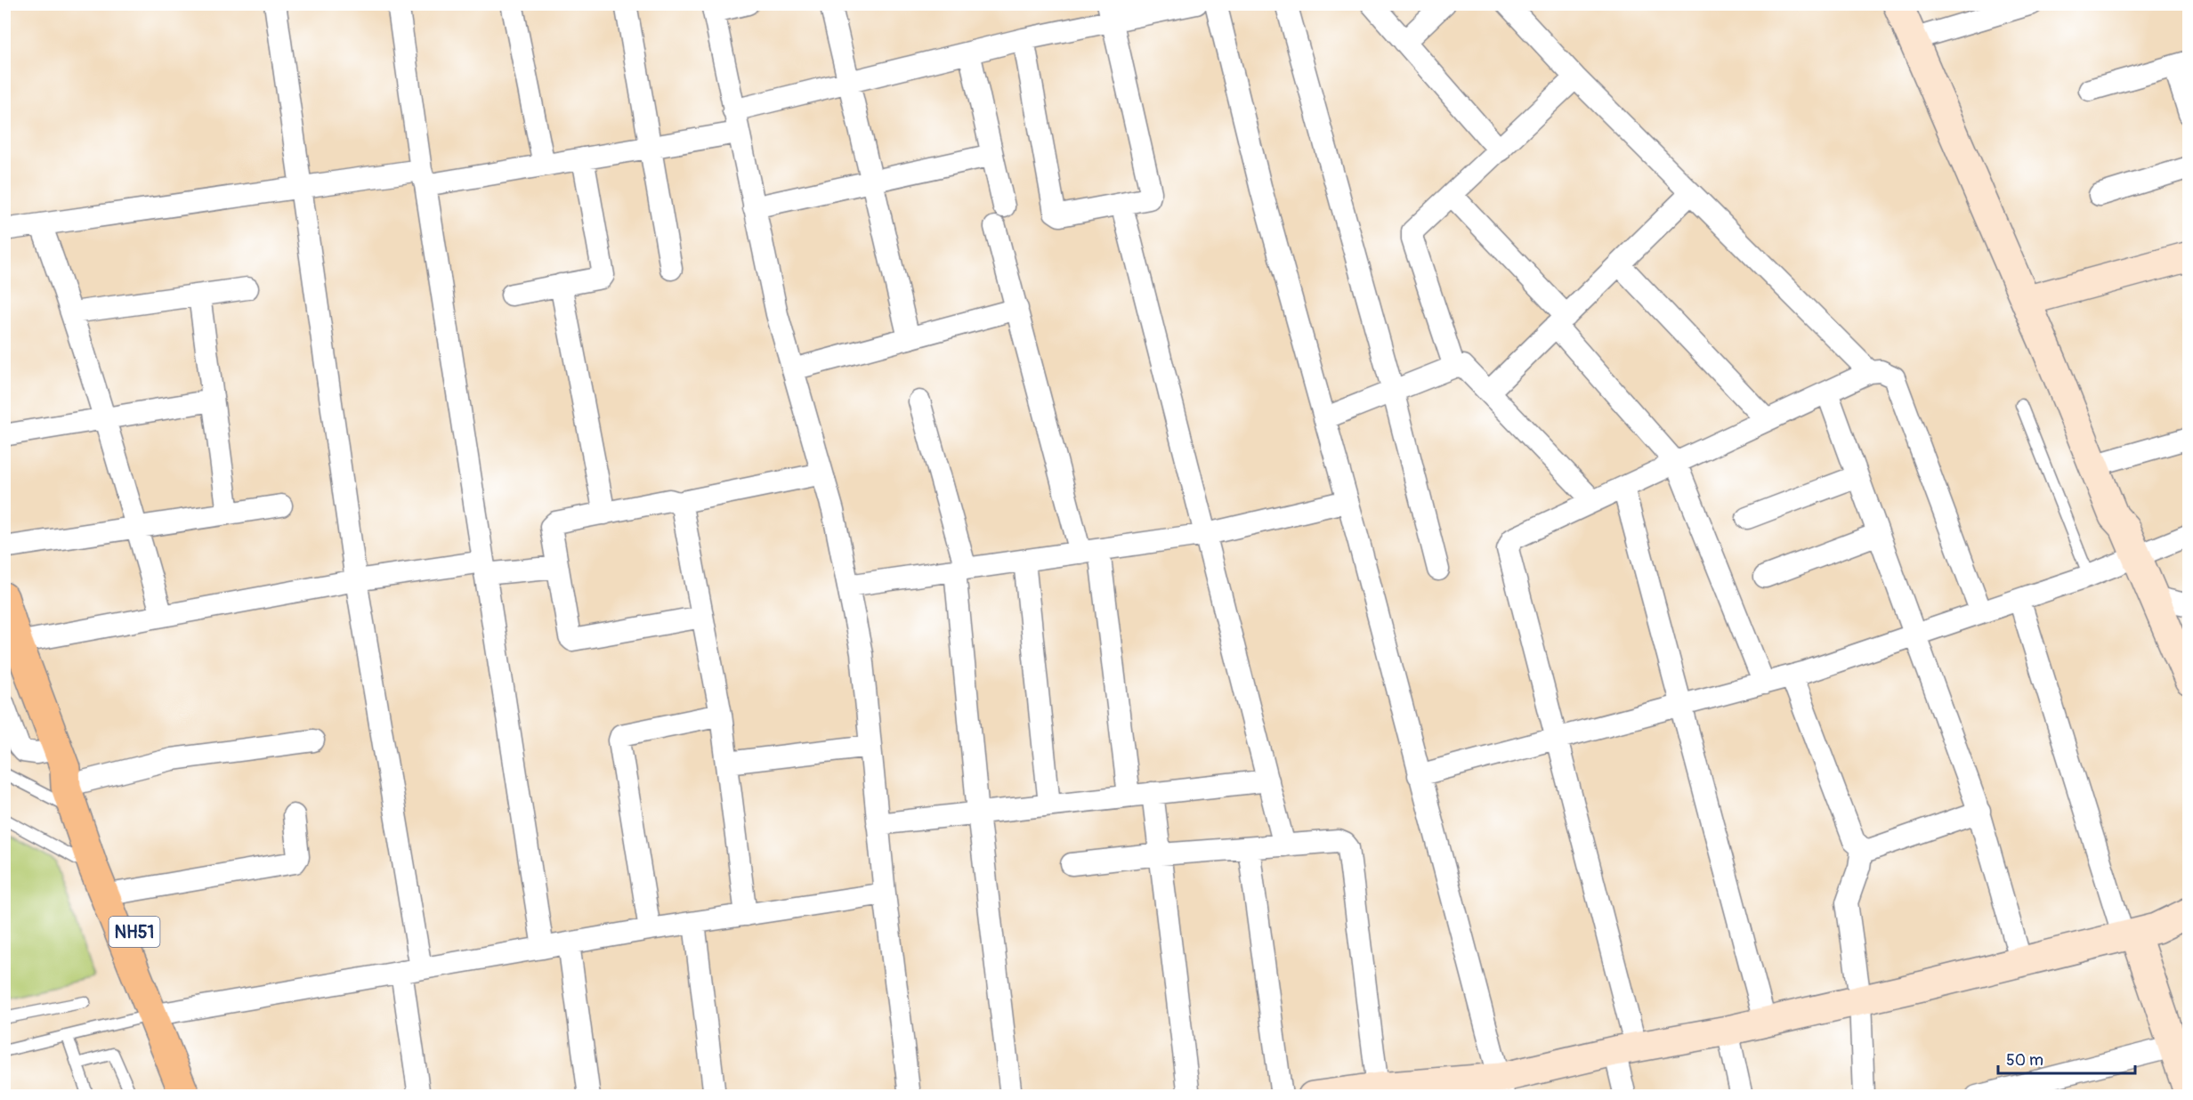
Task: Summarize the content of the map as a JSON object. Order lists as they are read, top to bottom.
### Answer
{
  "streets": {
    "highway": ["NH51"]
  },
  "scale_bar": "50 m"
}
